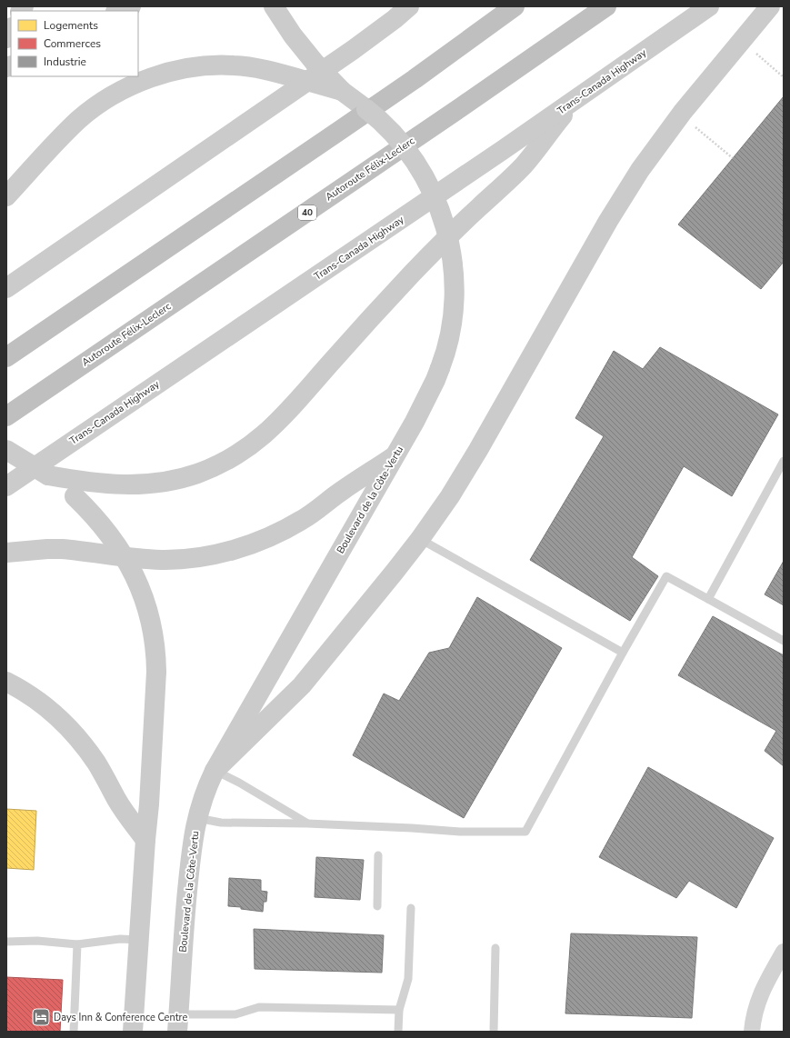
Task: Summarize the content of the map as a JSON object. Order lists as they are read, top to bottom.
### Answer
{
  "streets": {
    "highway": ["Autoroute Félix-Leclerc", "40"],
    "main road": ["Trans-Canada Highway", "Boulevard de la Côte-Vertu"]
  },
  "places": {
    "hotel": ["Days Inn & Conference Centre"]
  },
  "legend": ["Logements", "Commerces", "Industrie"]
}
